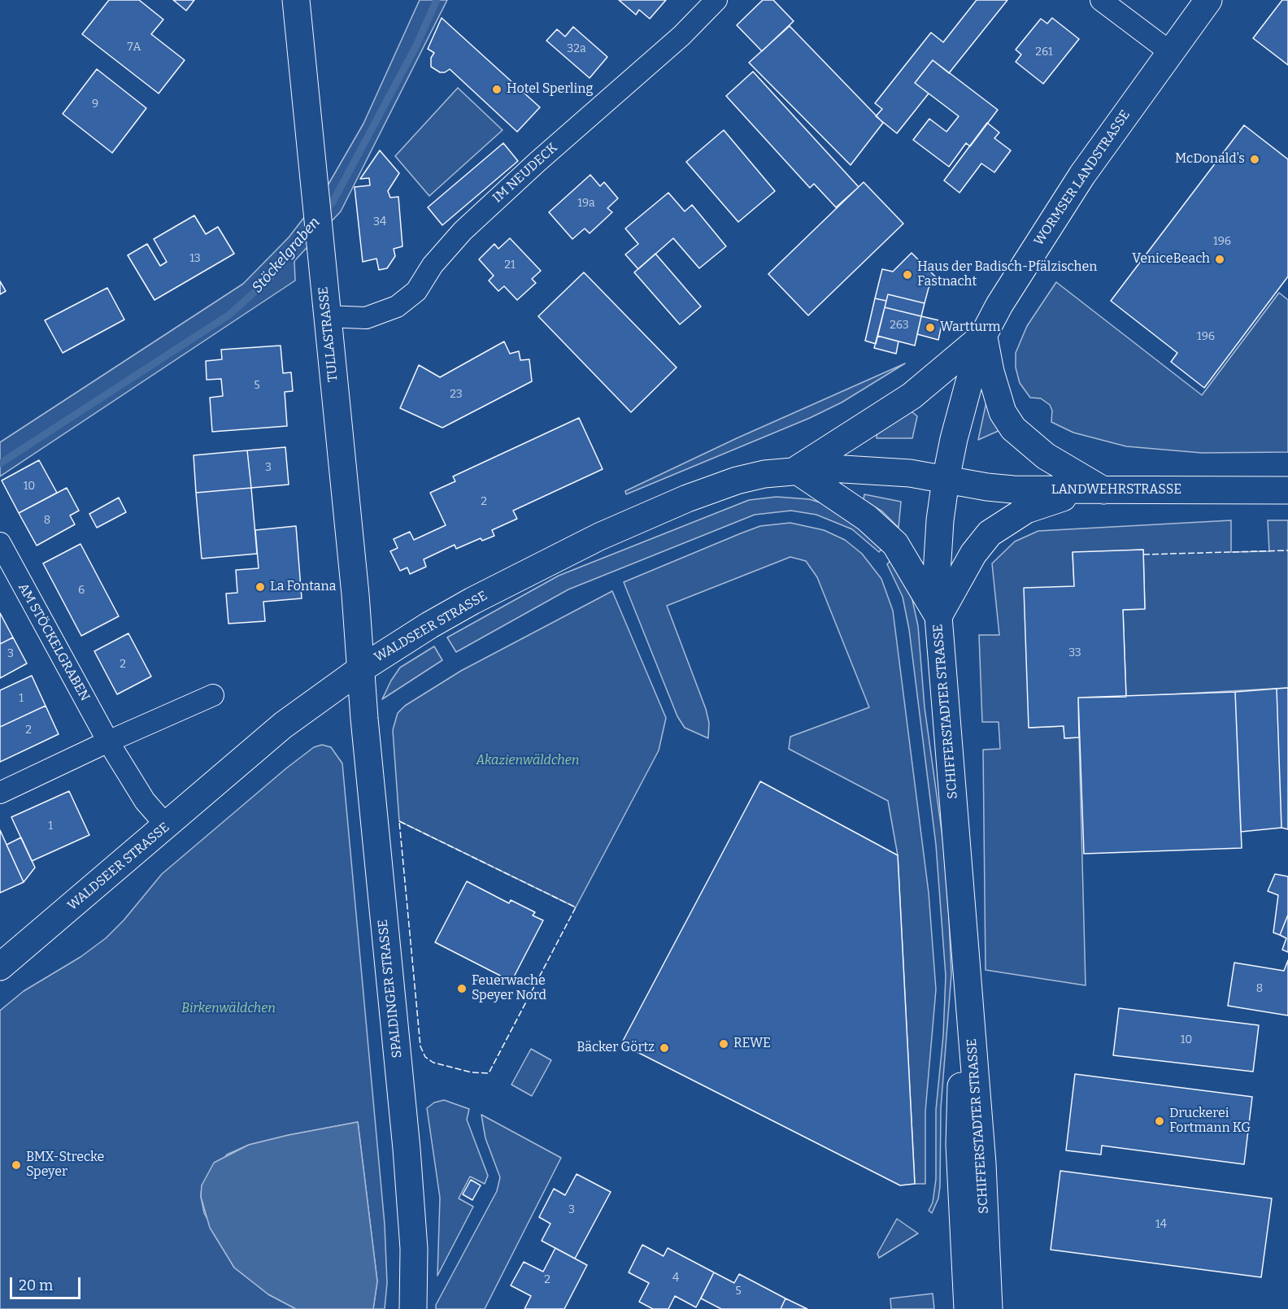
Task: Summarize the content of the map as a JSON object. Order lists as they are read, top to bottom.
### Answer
{
  "streets": {
    "main road": [
      "WORMSER LANDSTRASSE",
      "TULLASTRASSE",
      "LANDWEHRSTRASSE",
      "WALDSEER STRASSE",
      "SCHIFFERSTADTER STRASSE",
      "SPALDINGER STRASSE"
    ],
    "street": ["IM NEUDECK", "AM STÖCKELGRABEN"]
  },
  "crossings": [
    ["IM NEUDECK", "TULLASTRASSE"],
    ["WORMSER LANDSTRASSE", "LANDWEHRSTRASSE"],
    ["WORMSER LANDSTRASSE", "WALDSEER STRASSE"],
    ["WORMSER LANDSTRASSE", "SCHIFFERSTADTER STRASSE"],
    ["TULLASTRASSE", "WALDSEER STRASSE"],
    ["TULLASTRASSE", "SPALDINGER STRASSE"],
    ["LANDWEHRSTRASSE", "WALDSEER STRASSE"],
    ["LANDWEHRSTRASSE", "SCHIFFERSTADTER STRASSE"],
    ["WALDSEER STRASSE", "AM STÖCKELGRABEN"],
    ["WALDSEER STRASSE", "SCHIFFERSTADTER STRASSE"],
    ["WALDSEER STRASSE", "SPALDINGER STRASSE"]
  ],
  "water": ["Stöckelgraben"],
  "parks": ["Akazienwäldchen", "Birkenwäldchen"],
  "places": [
    "Hotel Sperling",
    "McDonald's",
    "VeniceBeach",
    "Haus der Badisch-Pfälzischen Fastnacht",
    "Wartturm",
    "La Fontana",
    "Feuerwache Speyer Nord",
    "REWE",
    "Bäcker Görtz",
    "Druckerei Fortmann KG",
    "BMX-Strecke Speyer"
  ],
  "house_numbers": [
    "7A",
    "32a",
    "261",
    "9",
    "19a",
    "34",
    "196",
    "13",
    "21",
    "263",
    "196",
    "5",
    "23",
    "3",
    "10",
    "2",
    "8",
    "6",
    "33",
    "3",
    "2",
    "1",
    "2",
    "1",
    "8",
    "10",
    "3",
    "14",
    "4",
    "2",
    "5"
  ],
  "scale_bar": "20 m"
}
